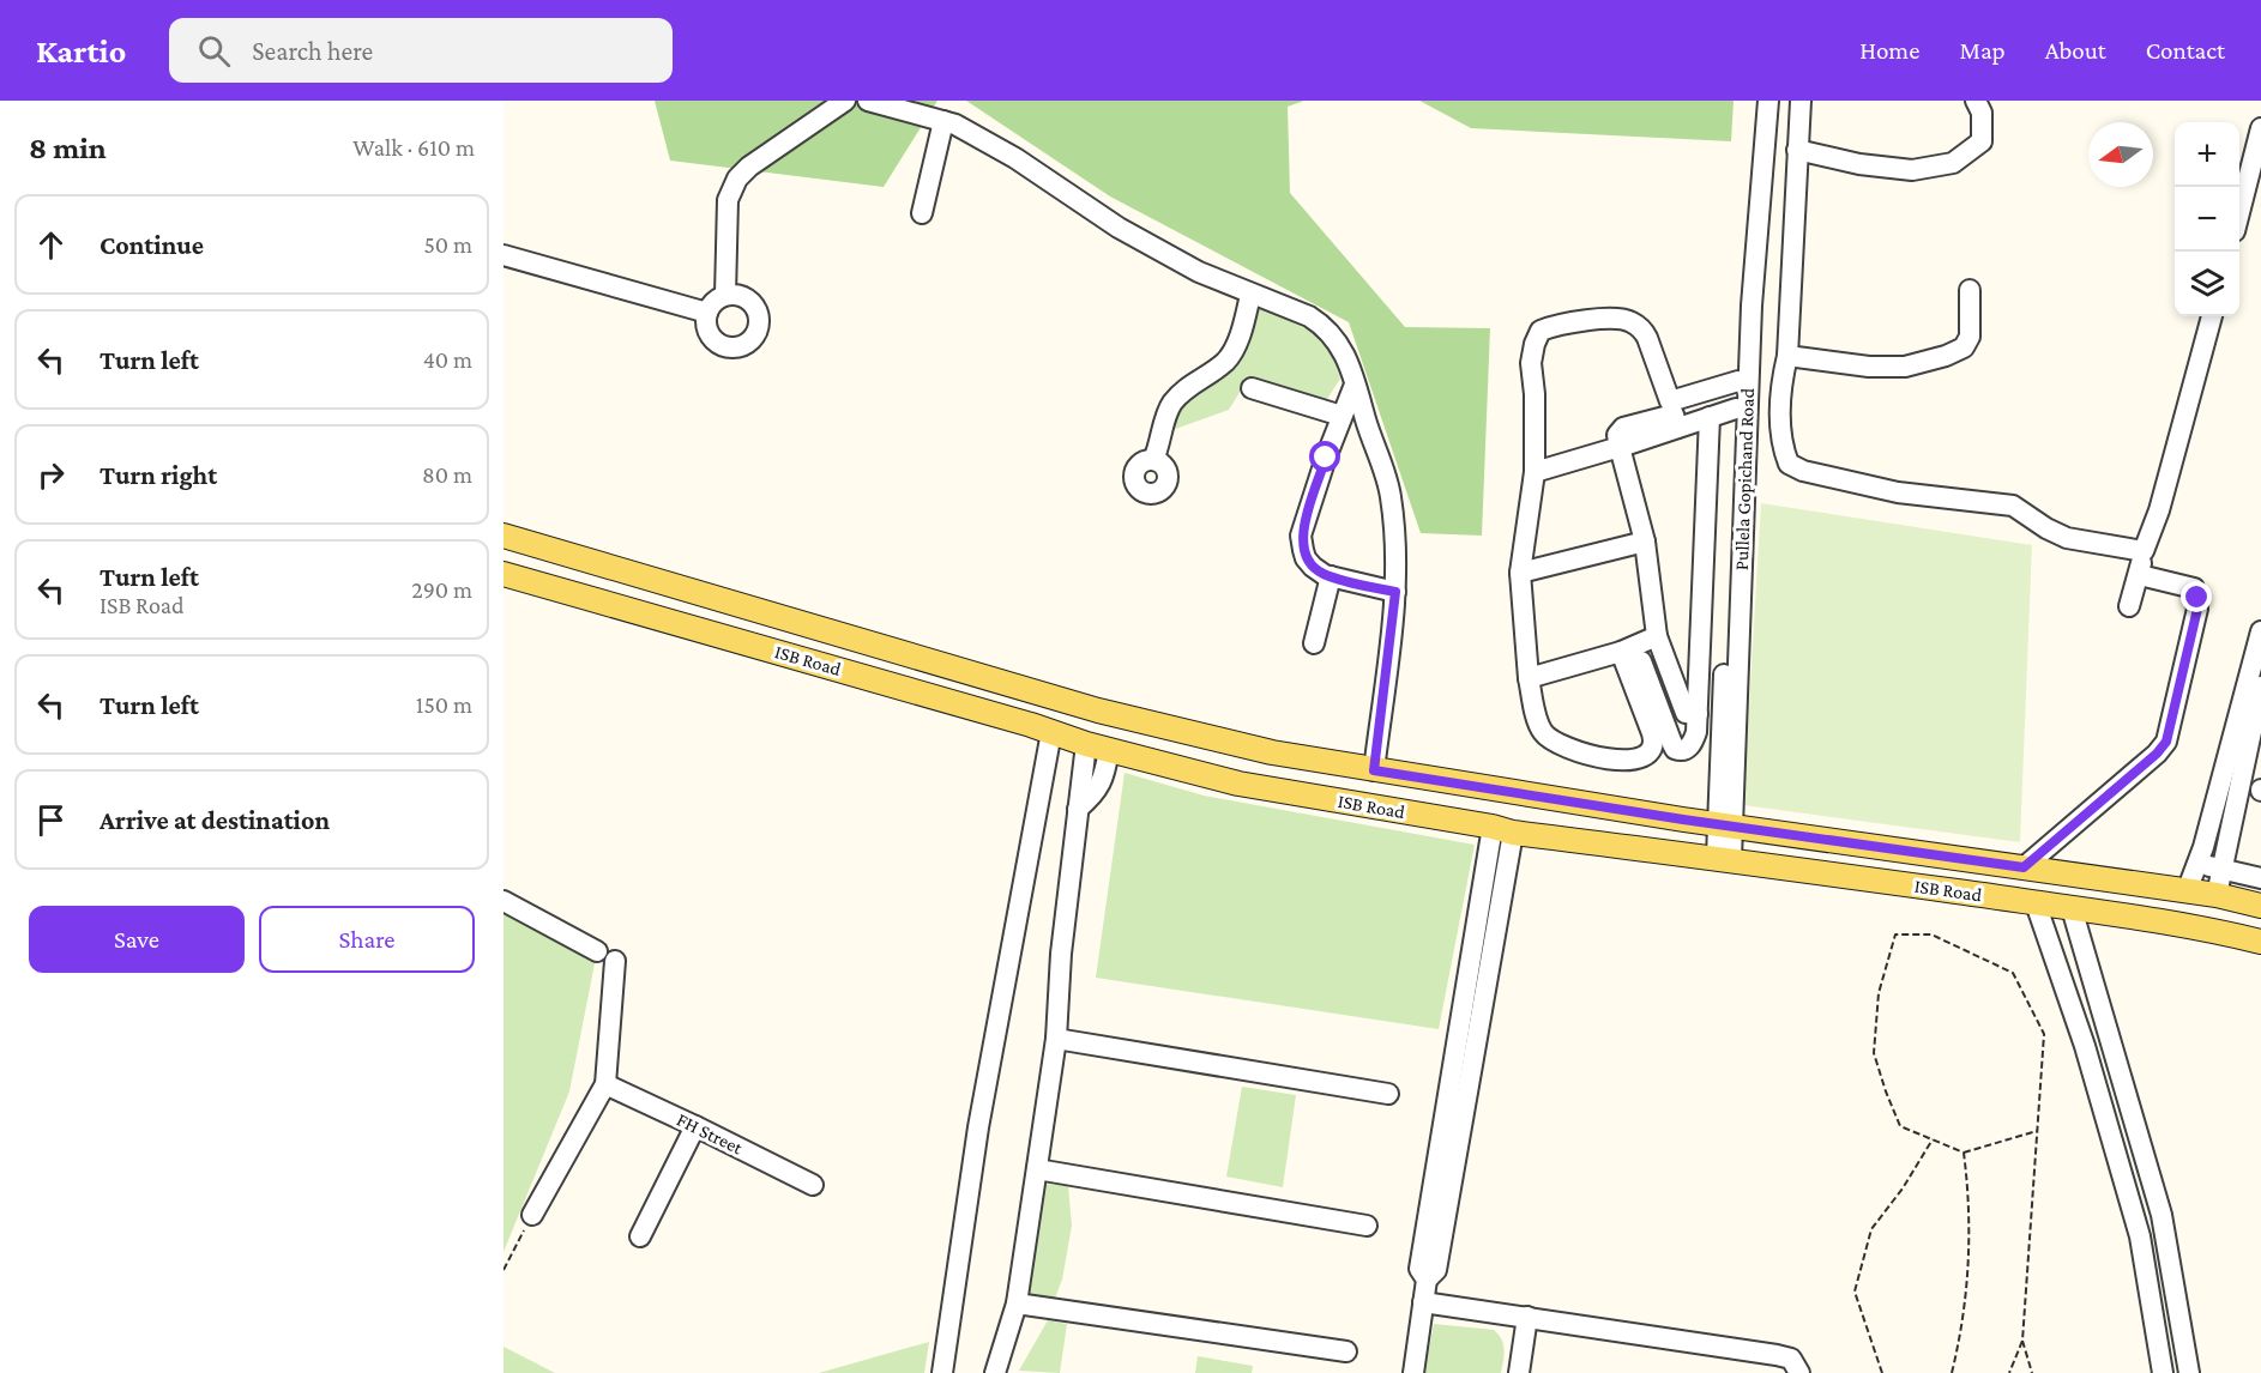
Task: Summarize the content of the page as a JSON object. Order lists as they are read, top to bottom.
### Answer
{
  "streets": {
    "main road": ["ISB Road"],
    "street": ["Pullela Gopichand Road", "FH Street"]
  },
  "crossings": [
    ["Pullela Gopichand Road", "ISB Road"]
  ],
  "north": "left",
  "page": {
    "header": "Kartio",
    "search": "Search here",
    "nav": [
      "Home",
      "Map",
      "About",
      "Contact"
    ],
    "heading": ["8 min", "Walk · 610 m"],
    "map_buttons": ["+", "−"],
    "list": [
      ["Continue", "50 m"],
      ["Turn left", "40 m"],
      ["Turn right", "80 m"],
      ["Turn left", "ISB Road", "290 m"],
      ["Turn left", "150 m"],
      "Arrive at destination"
    ],
    "buttons": ["Save", "Share"]
  }
}
